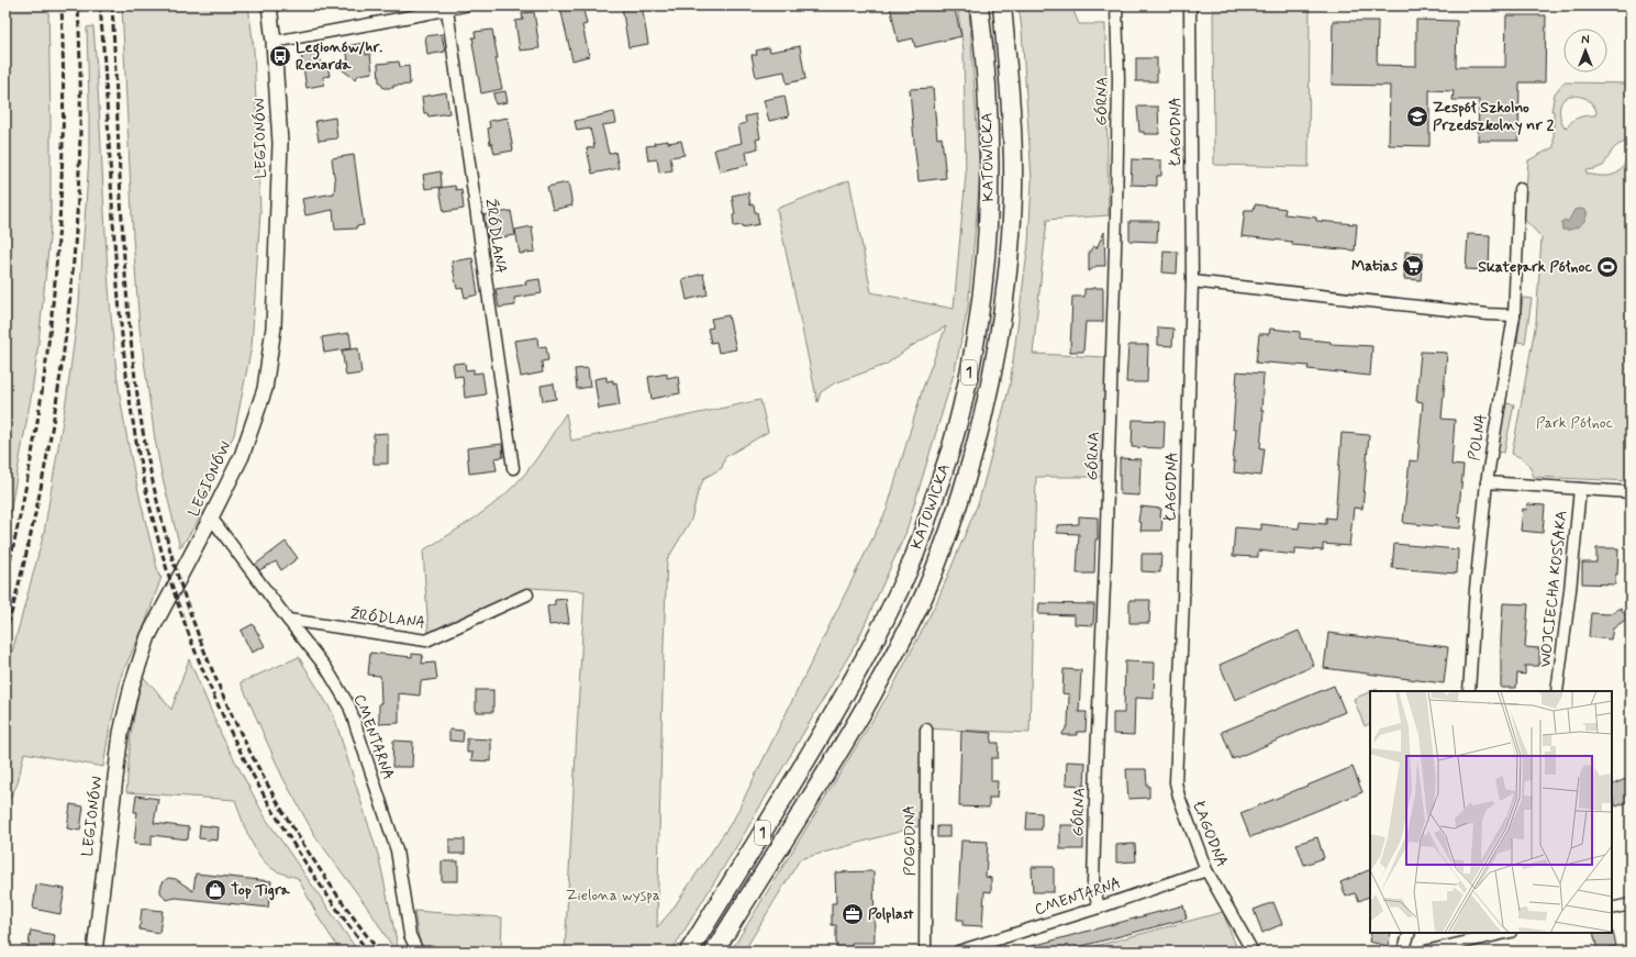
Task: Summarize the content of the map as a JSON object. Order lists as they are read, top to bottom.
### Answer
{
  "streets": {
    "main road": ["KATOWICKA", "1"],
    "street": [
      "GÓRNA",
      "ŁAGODNA",
      "LEGIONÓW",
      "ŹRÓDLANA",
      "POLNA",
      "WOJCIECHA KOSSAKA",
      "CMENTARNA",
      "POGODNA"
    ]
  },
  "crossings": [
    ["GÓRNA", "CMENTARNA"],
    ["ŁAGODNA", "CMENTARNA"],
    ["LEGIONÓW", "CMENTARNA"],
    ["ŹRÓDLANA", "CMENTARNA"]
  ],
  "parks": ["Park Północ", "Zielona wyspa"],
  "places": {
    "bus stop": ["Legionów/hr. Renarda"],
    "school or university": ["Zespół Szkolno Przedszkolny nr 2"],
    "supermarket": ["Matias"],
    "sports": ["Skatepark Północ"],
    "shop": ["Top Tigra"],
    "office": ["Polplast"]
  },
  "north": "top"
}
